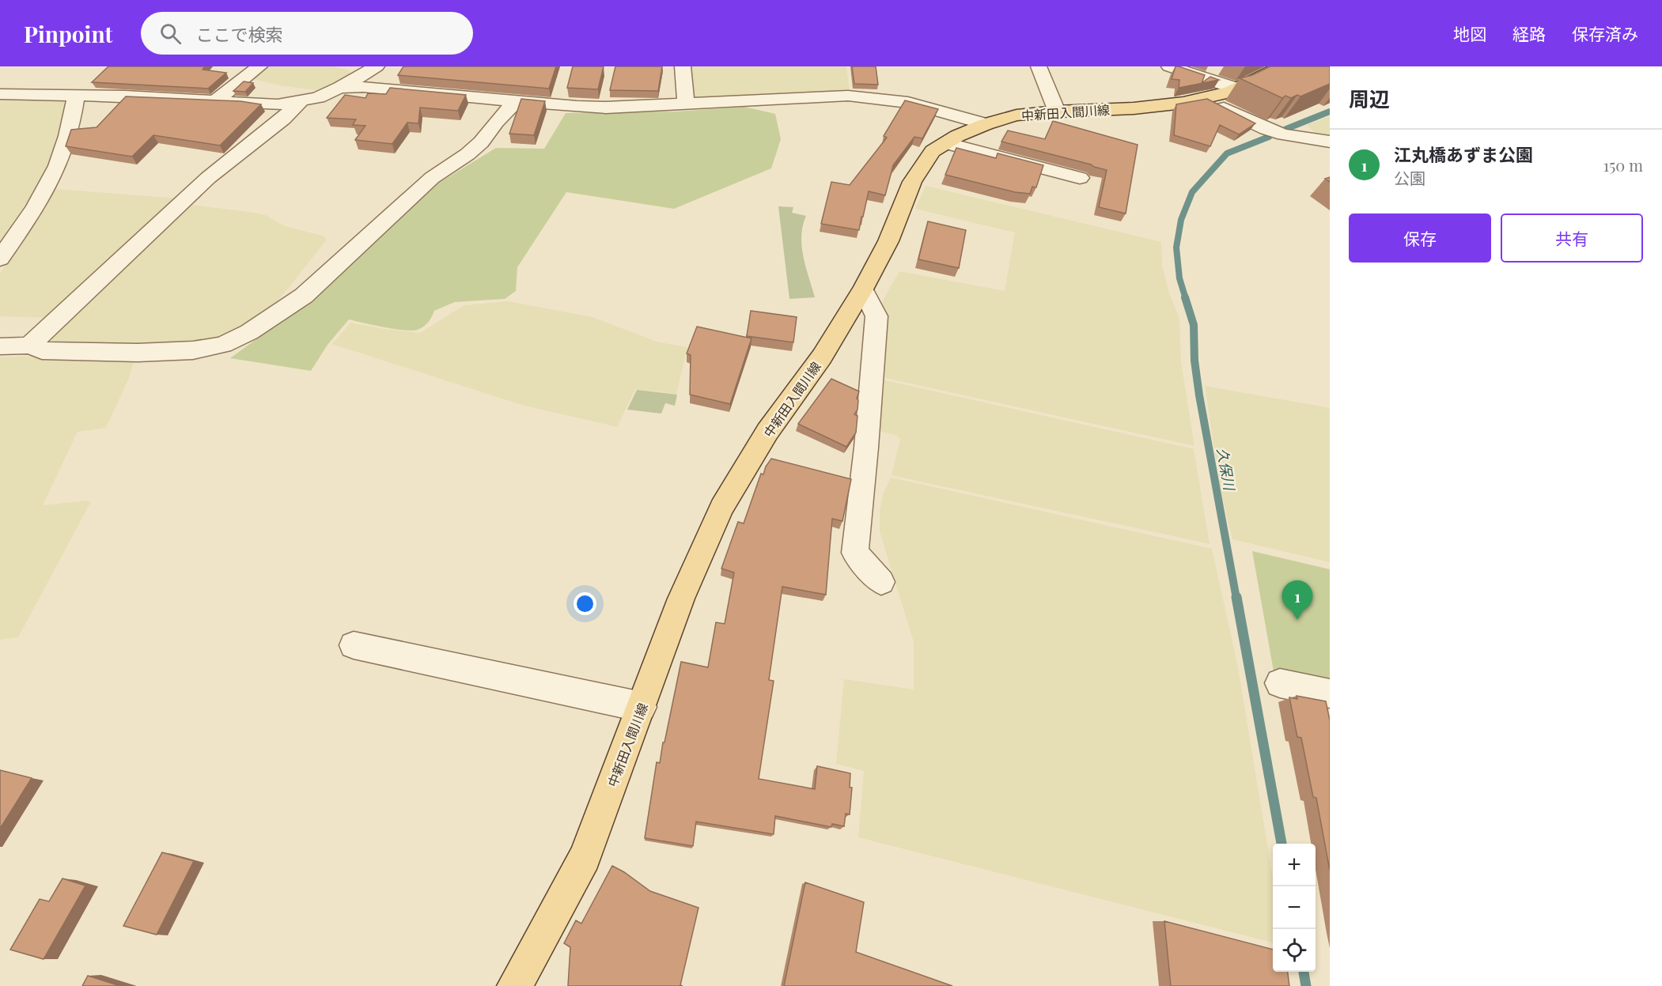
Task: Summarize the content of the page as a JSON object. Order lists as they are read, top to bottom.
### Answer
{
  "streets": {
    "main road": ["中新田入間川線"]
  },
  "water": ["久保川"],
  "page": {
    "header": "Pinpoint",
    "search": "ここで検索",
    "nav": ["地図", "経路", "保存済み"],
    "heading": "周辺",
    "list": [
      {
        "mark": "1",
        "name": "江丸橋あずま公園",
        "note": "公園",
        "value": "150 m"
      }
    ],
    "buttons": ["保存", "共有"],
    "pins": "1",
    "map_buttons": ["+", "−"]
  }
}
